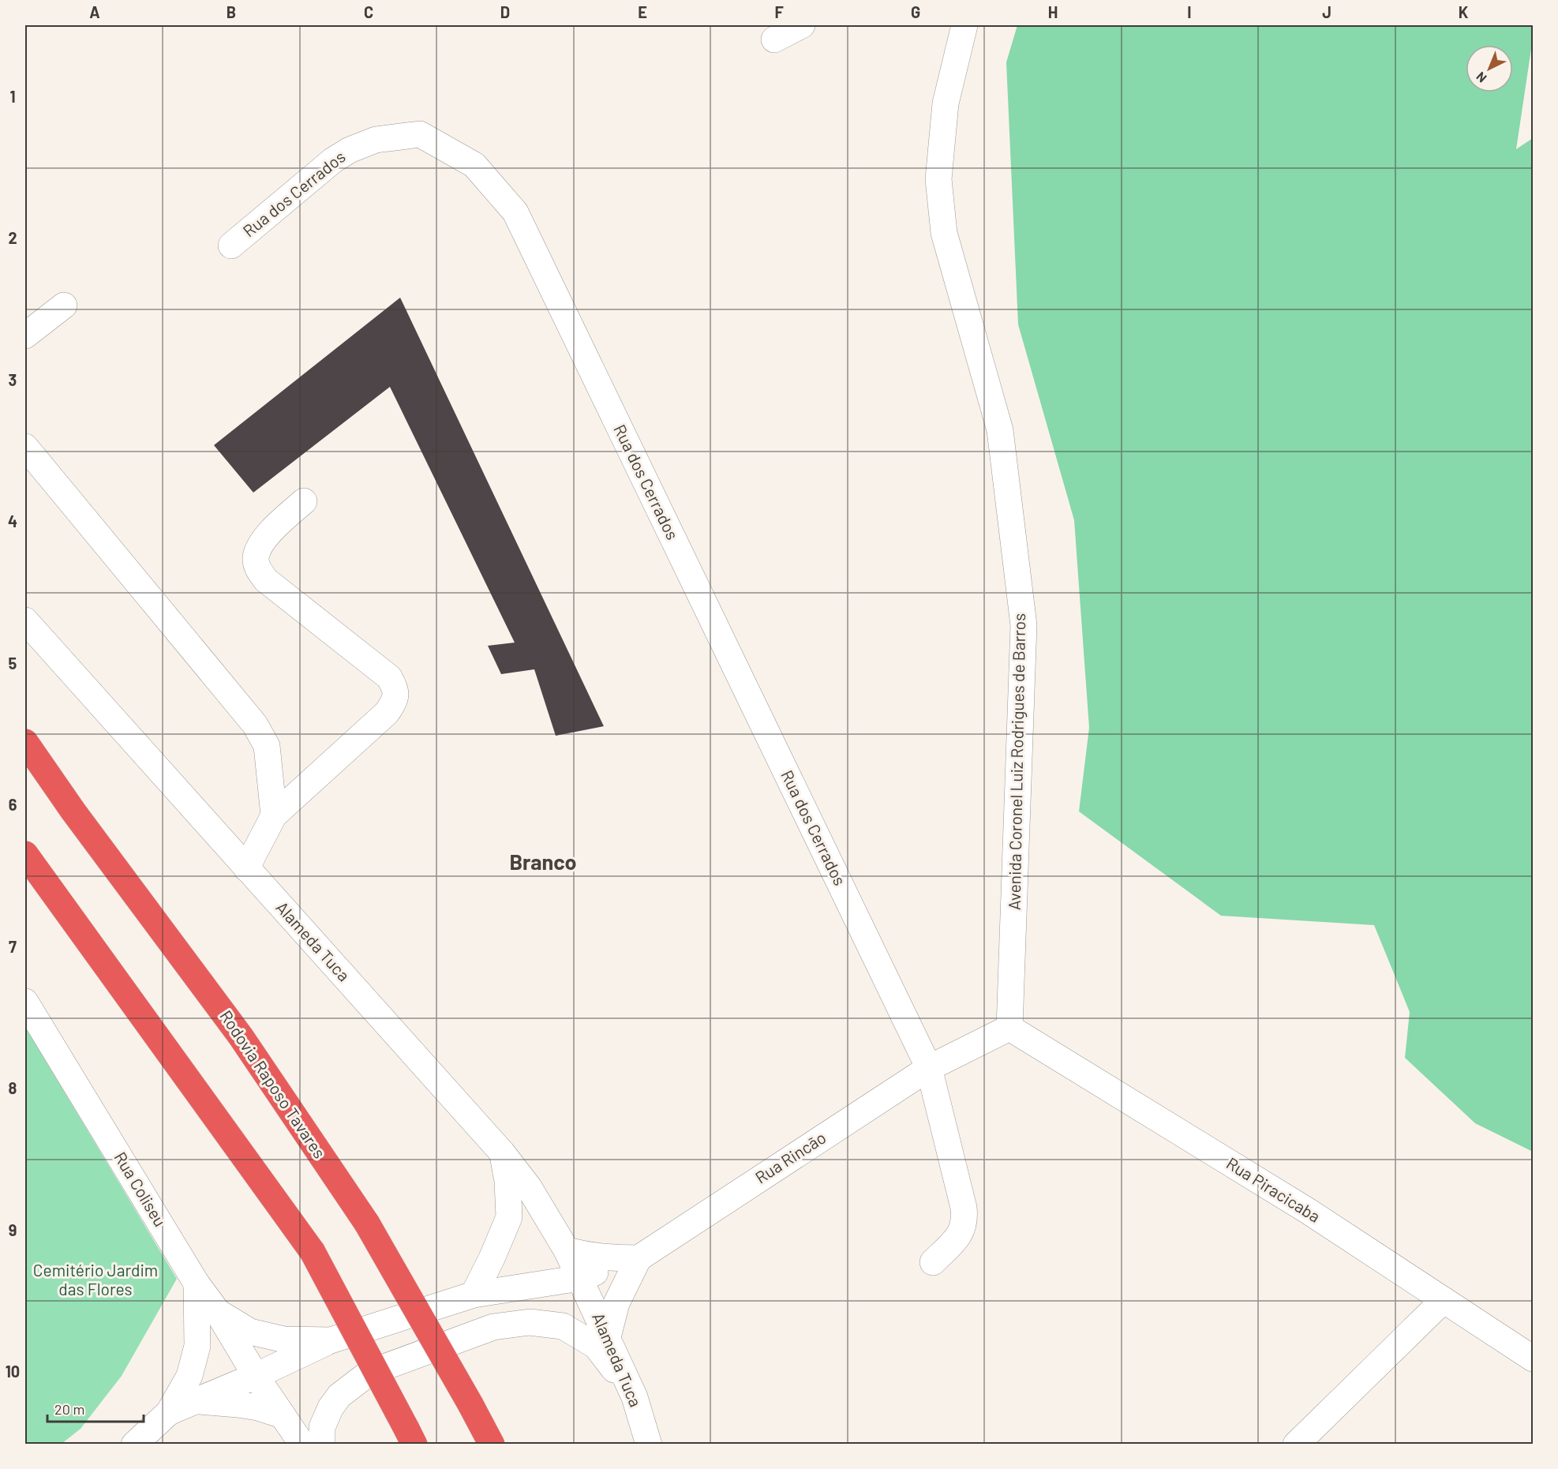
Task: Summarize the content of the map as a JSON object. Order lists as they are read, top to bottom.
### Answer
{
  "streets": {
    "highway": ["Rodovia Raposo Tavares"],
    "street": [
      "Rua dos Cerrados",
      "Avenida Coronel Luiz Rodrigues de Barros",
      "Alameda Tuca",
      "Rua Rincão",
      "Rua Coliseu",
      "Rua Piracicaba"
    ]
  },
  "crossings": [
    ["Rua dos Cerrados", "Rua Rincão"],
    ["Avenida Coronel Luiz Rodrigues de Barros", "Rua Rincão"],
    ["Avenida Coronel Luiz Rodrigues de Barros", "Rua Piracicaba"],
    ["Rua Rincão", "Rua Piracicaba"]
  ],
  "districts": ["Branco"],
  "parks": ["Cemitério Jardim das Flores"],
  "scale_bar": "20 m",
  "north": "bottom left",
  "grid": {
    "columns": [
      "A",
      "B",
      "C",
      "D",
      "E",
      "F",
      "G",
      "H",
      "I",
      "J",
      "K"
    ],
    "rows": [
      "1",
      "2",
      "3",
      "4",
      "5",
      "6",
      "7",
      "8",
      "9",
      "10"
    ]
  }
}
